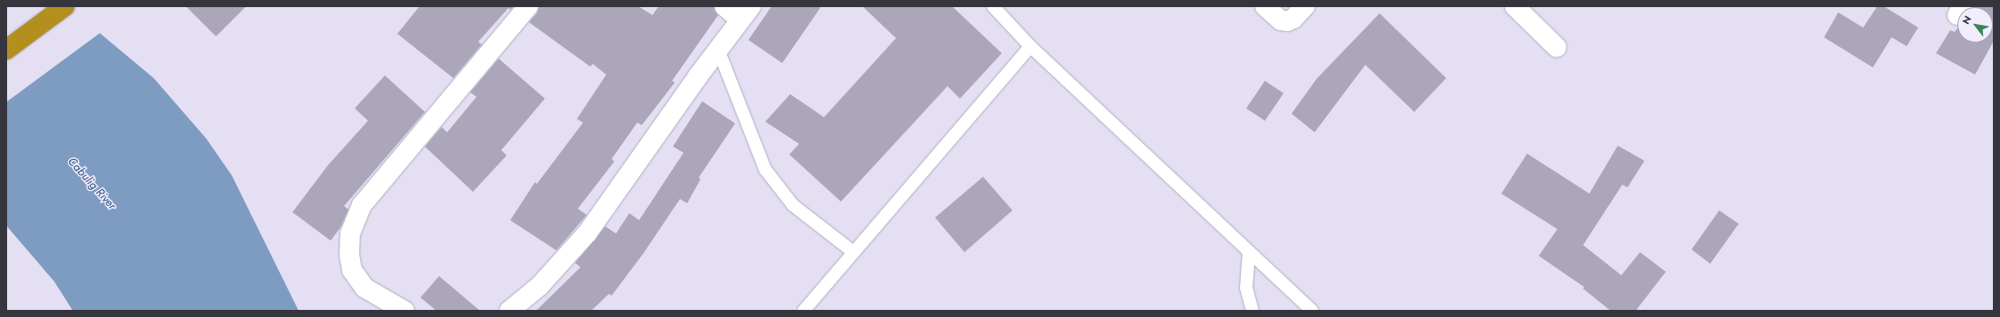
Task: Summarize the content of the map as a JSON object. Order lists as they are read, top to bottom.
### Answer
{
  "water": ["Cabulig River"],
  "north": "top left"
}
